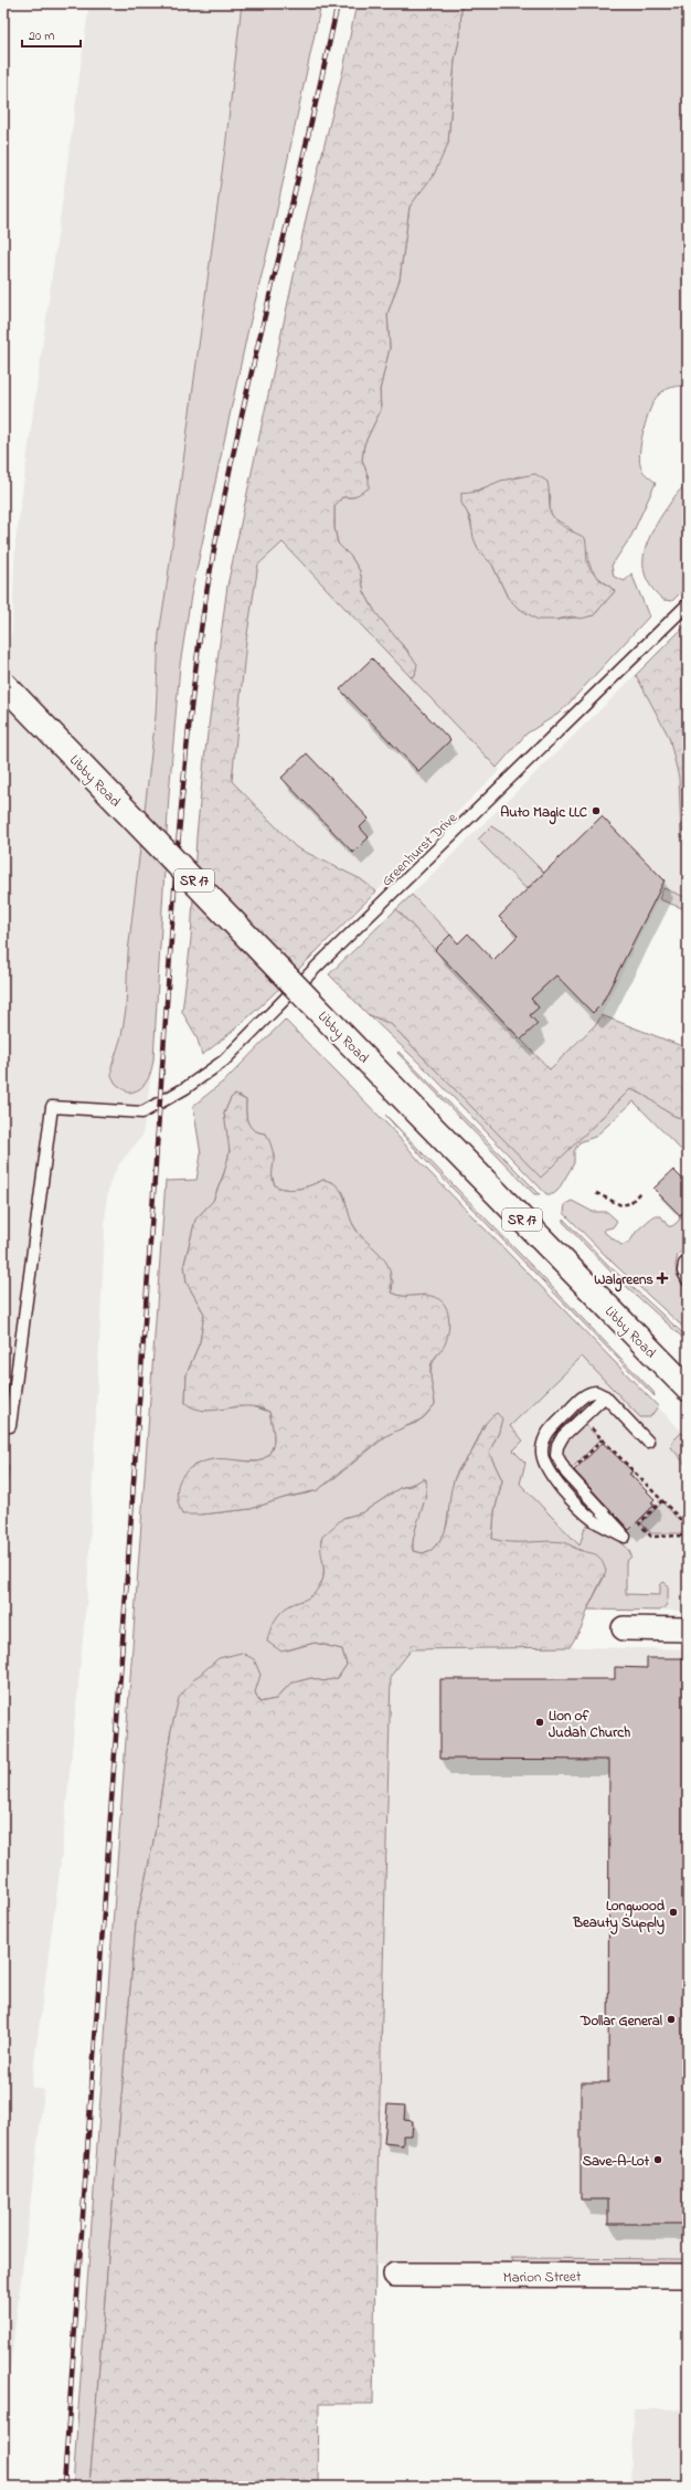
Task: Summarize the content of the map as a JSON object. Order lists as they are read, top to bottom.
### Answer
{
  "streets": {
    "main road": ["Libby Road", "SR 17"],
    "street": ["Marion Street"],
    "lane": ["Greenhurst Drive"]
  },
  "places": {
    "other": [
      "Auto Magic LLC",
      "Lion of Judah Church",
      "Longwood Beauty Supply",
      "Dollar General",
      "Save-A-Lot"
    ],
    "health": ["Walgreens"]
  },
  "scale_bar": "20 m"
}
